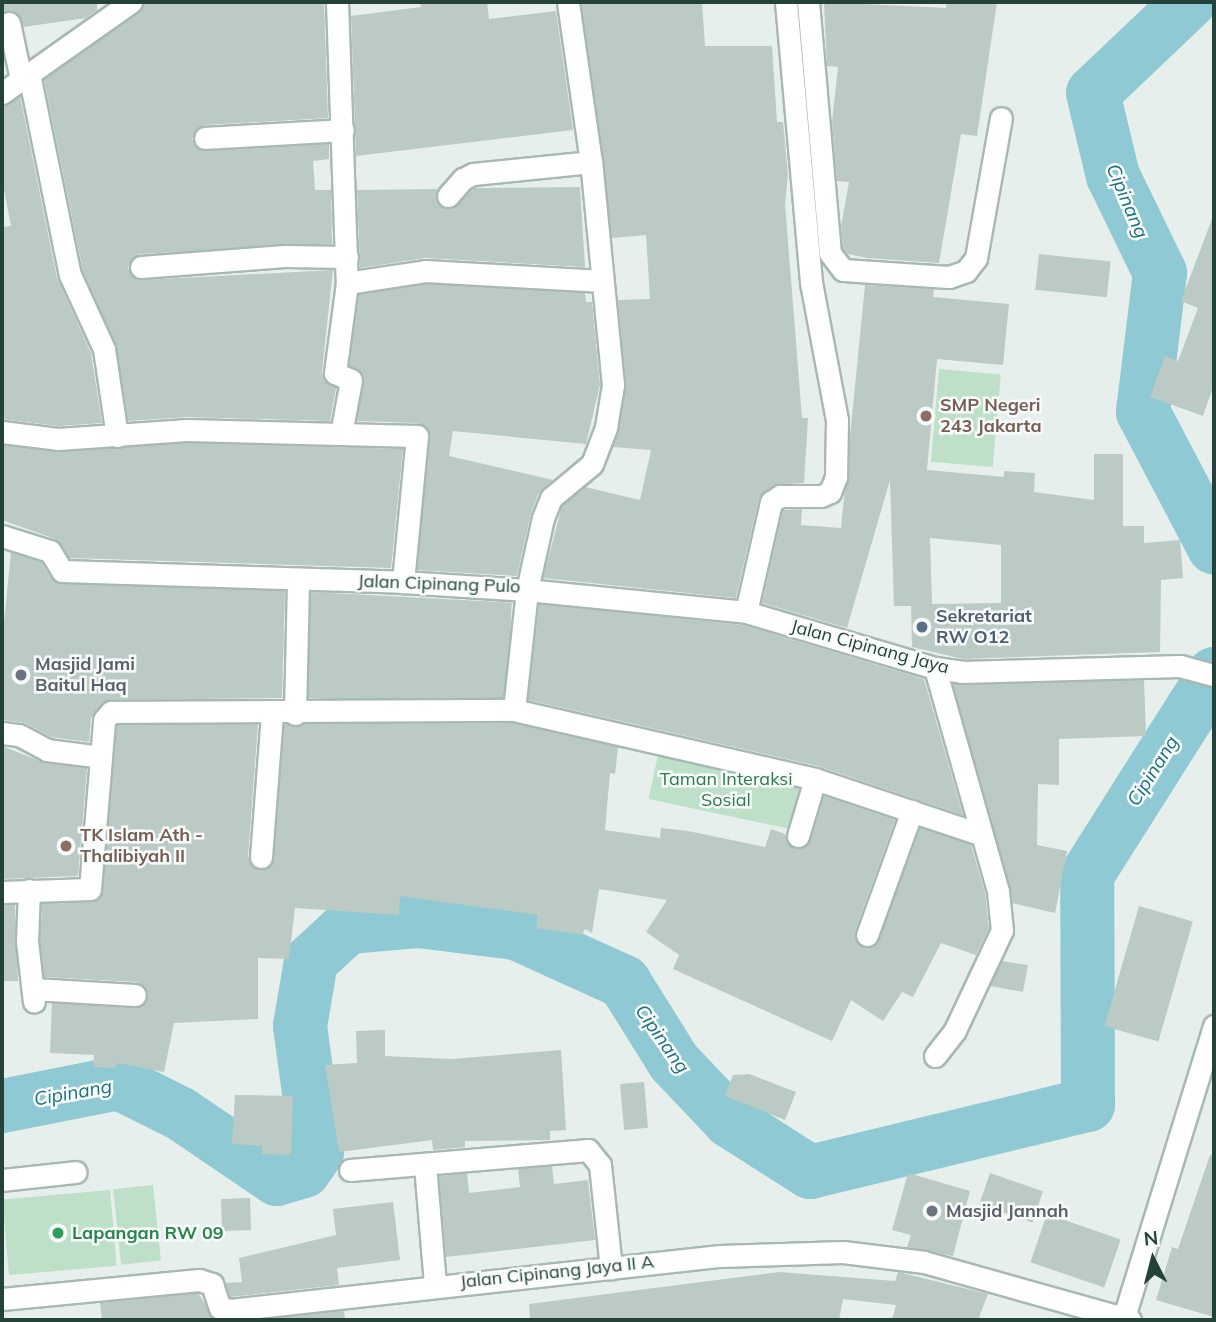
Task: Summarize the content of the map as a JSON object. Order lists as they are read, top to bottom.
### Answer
{
  "streets": {
    "street": ["Jalan Cipinang Pulo", "Jalan Cipinang Jaya", "Jalan Cipinang Jaya II A"]
  },
  "crossings": [
    ["Jalan Cipinang Pulo", "Jalan Cipinang Jaya"]
  ],
  "water": ["Cipinang"],
  "parks": ["Taman Interaksi Sosial"],
  "places": [
    "SMP Negeri 243 Jakarta",
    "Sekretariat RW O12",
    "Masjid Jami Baitul Haq",
    "TK Islam Ath - Thalibiyah II",
    "Masjid Jannah",
    "Lapangan RW 09"
  ],
  "north": "top"
}
